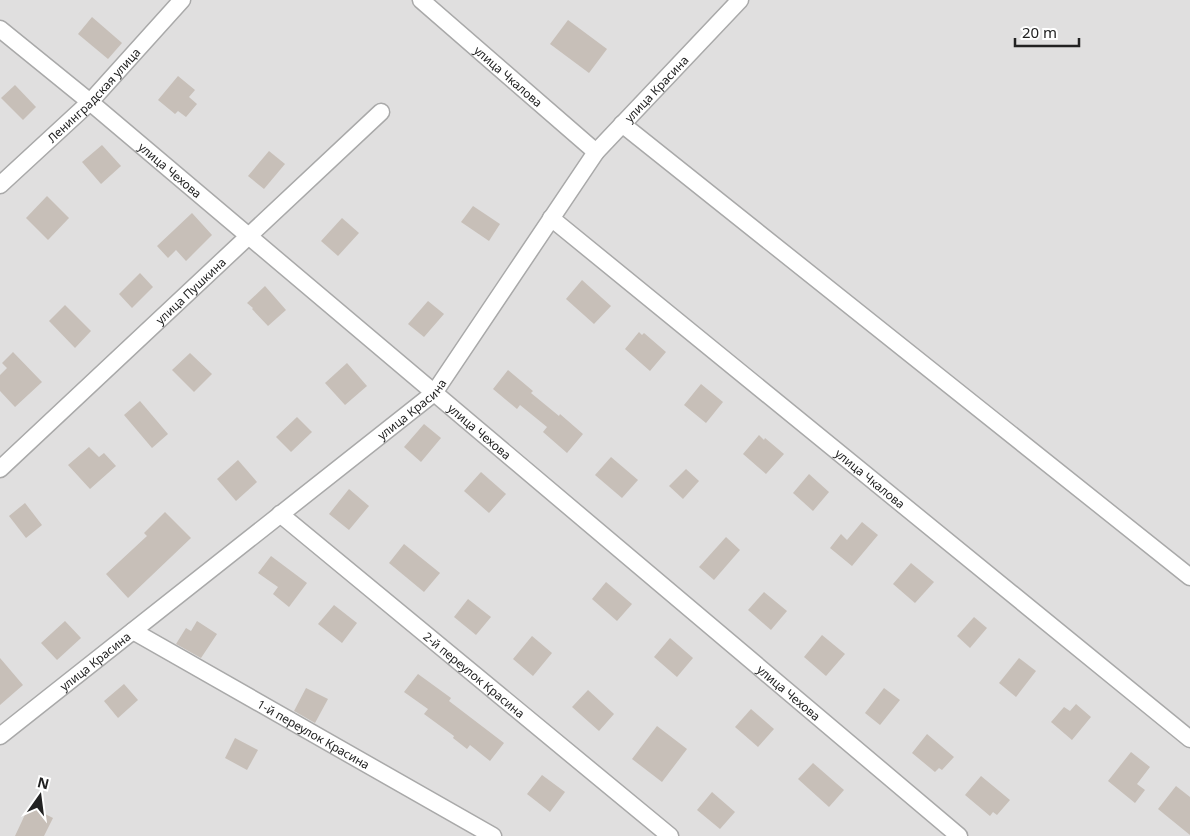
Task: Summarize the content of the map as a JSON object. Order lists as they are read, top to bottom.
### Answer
{
  "streets": {
    "street": [
      "улица Чкалова",
      "улица Красина",
      "Ленинградская улица",
      "улица Чехова",
      "улица Пушкина",
      "2-й переулок Красина",
      "1-й переулок Красина"
    ]
  },
  "crossings": [
    ["улица Чкалова", "улица Красина"],
    ["улица Красина", "улица Чехова"],
    ["улица Красина", "2-й переулок Красина"],
    ["улица Красина", "1-й переулок Красина"],
    ["Ленинградская улица", "улица Чехова"],
    ["улица Чехова", "улица Пушкина"]
  ],
  "scale_bar": "20 m",
  "north": "top"
}
